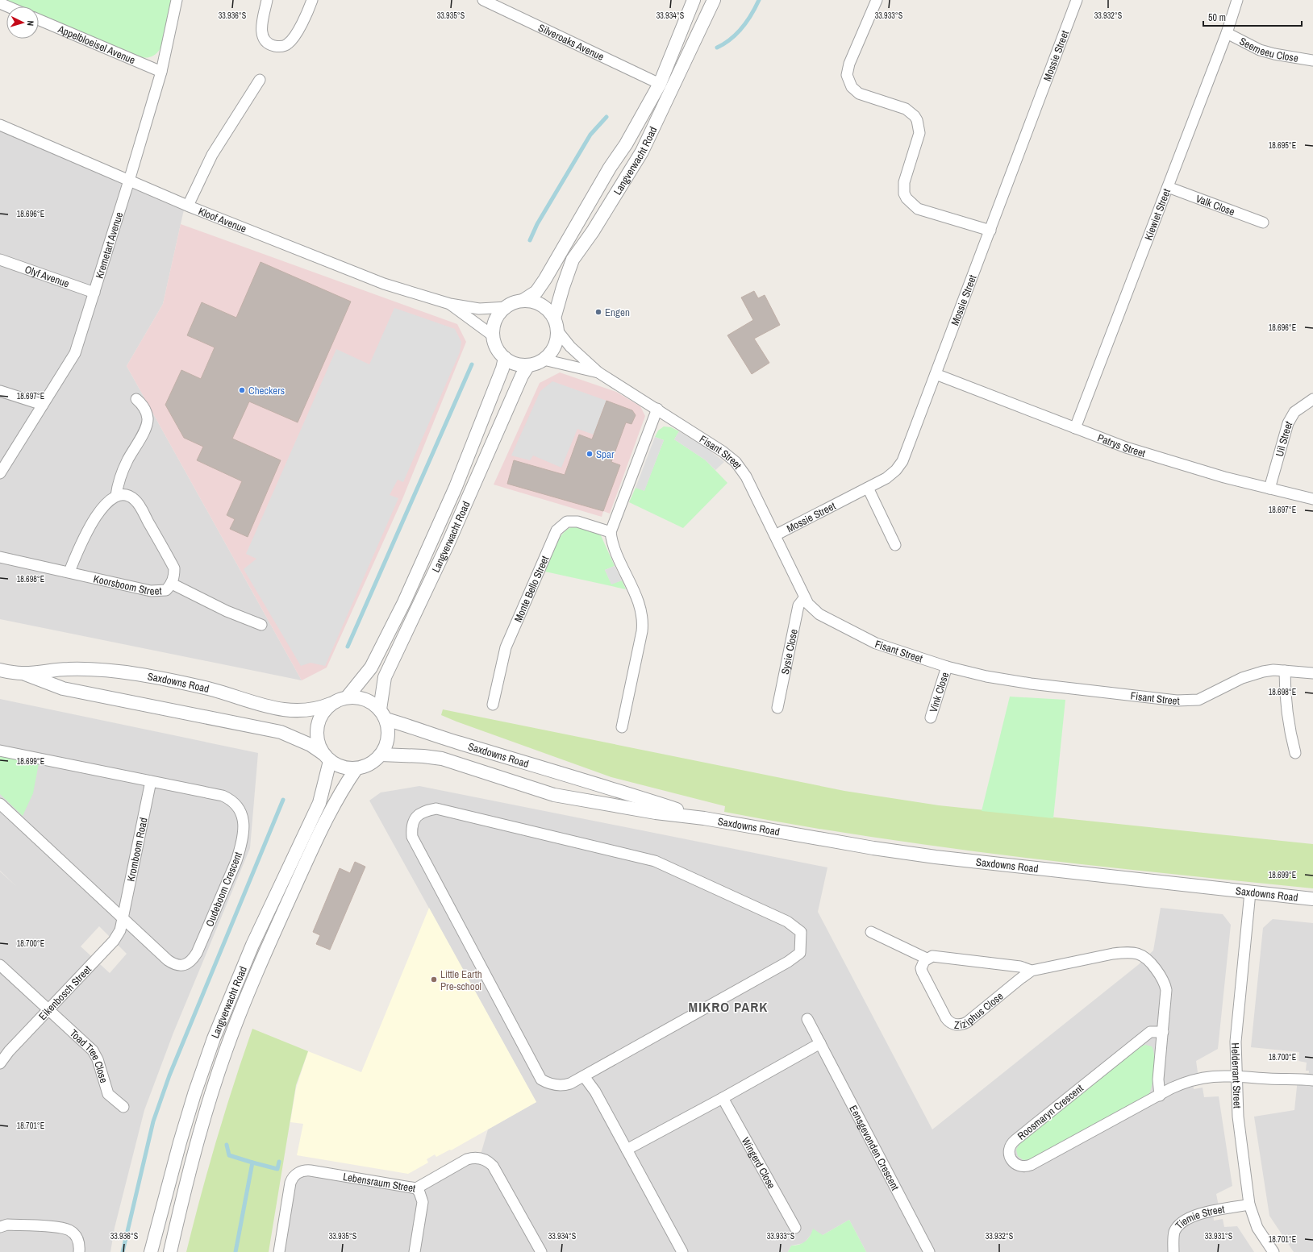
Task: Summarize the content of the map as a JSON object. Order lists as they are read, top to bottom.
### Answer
{
  "streets": {
    "street": [
      "Silveroaks Avenue",
      "Appelbloeisel Avenue",
      "Seemeeu Close",
      "Mossie Street",
      "Langverwacht Road",
      "Valk Close",
      "Kiewiet Street",
      "Kloof Avenue",
      "Kremetart Avenue",
      "Olyf Avenue",
      "Uil Street",
      "Patrys Street",
      "Fisant Street",
      "Koorsboom Street",
      "Monte Bello Street",
      "Sysie Close",
      "Saxdowns Road",
      "Vink Close",
      "Kromboom Road",
      "Oudeboom Crescent",
      "Eikenbosch Street",
      "Ziziphus Close",
      "Toad Tree Close",
      "Helderrant Street",
      "Roosmaryn Crescent",
      "Eensgevonden Crescent",
      "Wingerd Close",
      "Lebensraum Street",
      "Tiemie Street"
    ]
  },
  "crossings": [
    ["Silveroaks Avenue", "Langverwacht Road"],
    ["Appelbloeisel Avenue", "Kremetart Avenue"],
    ["Seemeeu Close", "Kiewiet Street"],
    ["Mossie Street", "Patrys Street"],
    ["Mossie Street", "Fisant Street"],
    ["Langverwacht Road", "Kloof Avenue"],
    ["Langverwacht Road", "Fisant Street"],
    ["Langverwacht Road", "Saxdowns Road"],
    ["Valk Close", "Kiewiet Street"],
    ["Kiewiet Street", "Patrys Street"],
    ["Kloof Avenue", "Kremetart Avenue"],
    ["Kloof Avenue", "Fisant Street"],
    ["Kremetart Avenue", "Olyf Avenue"],
    ["Uil Street", "Patrys Street"],
    ["Fisant Street", "Sysie Close"],
    ["Fisant Street", "Vink Close"],
    ["Saxdowns Road", "Helderrant Street"],
    ["Kromboom Road", "Oudeboom Crescent"],
    ["Kromboom Road", "Eikenbosch Street"],
    ["Oudeboom Crescent", "Eikenbosch Street"],
    ["Eikenbosch Street", "Toad Tree Close"],
    ["Ziziphus Close", "Roosmaryn Crescent"],
    ["Helderrant Street", "Roosmaryn Crescent"],
    ["Helderrant Street", "Tiemie Street"]
  ],
  "districts": ["MIKRO PARK"],
  "places": [
    "Engen",
    "Checkers",
    "Spar",
    "Little Earth Pre-school"
  ],
  "scale_bar": "50 m",
  "north": "right",
  "coordinates": [
    "33.936°S",
    "33.935°S",
    "33.934°S",
    "33.933°S",
    "33.932°S",
    "18.695°E",
    "18.696°E",
    "18.697°E",
    "18.698°E",
    "18.699°E",
    "18.700°E",
    "18.701°E",
    "33.931°S"
  ]
}
